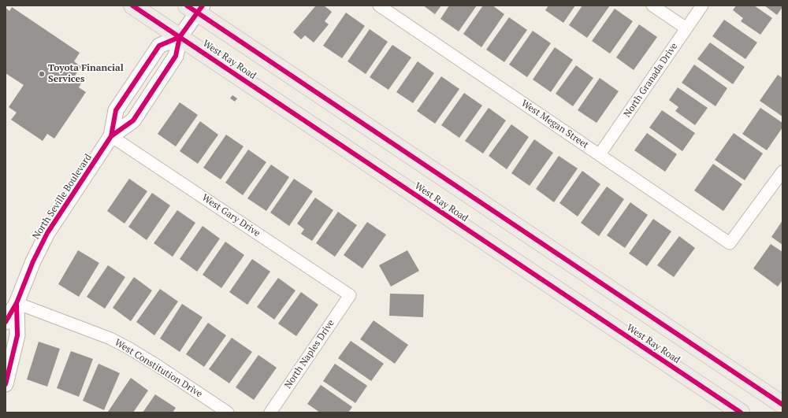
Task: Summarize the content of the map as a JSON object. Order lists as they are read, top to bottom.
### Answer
{
  "streets": {
    "main road": ["West Ray Road"],
    "street": [
      "North Granada Drive",
      "West Megan Street",
      "North Seville Boulevard",
      "West Gary Drive",
      "North Naples Drive",
      "West Constitution Drive"
    ]
  },
  "crossings": [
    ["West Ray Road", "North Seville Boulevard"],
    ["North Granada Drive", "West Megan Street"],
    ["North Seville Boulevard", "West Gary Drive"],
    ["North Seville Boulevard", "West Constitution Drive"],
    ["West Gary Drive", "North Naples Drive"]
  ],
  "places": ["Toyota Financial Services"]
}
